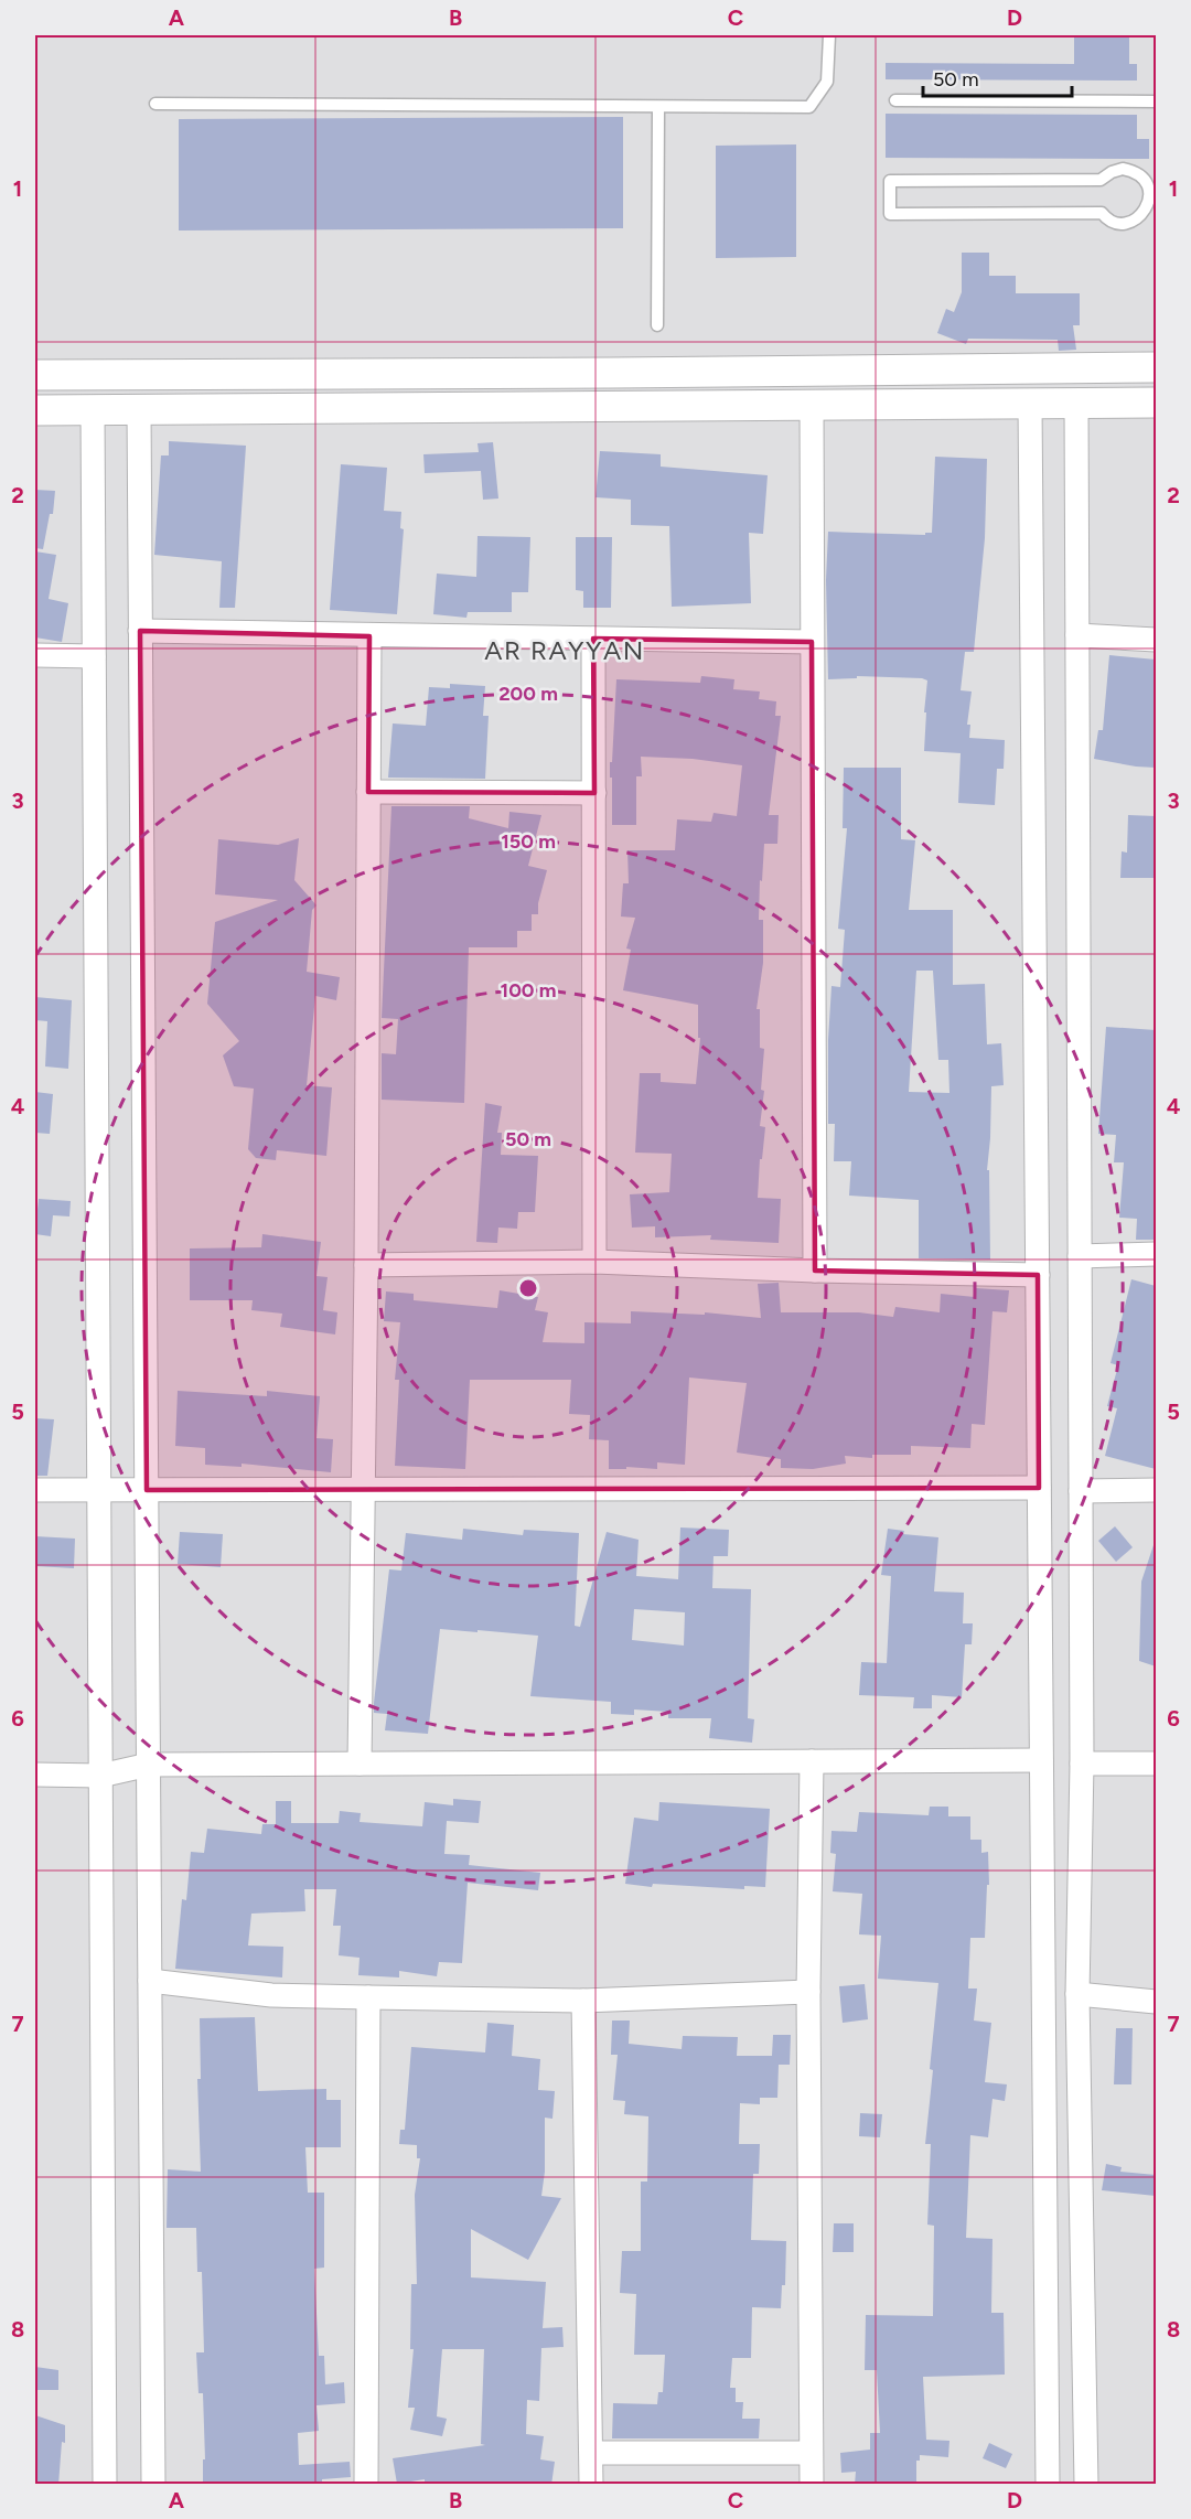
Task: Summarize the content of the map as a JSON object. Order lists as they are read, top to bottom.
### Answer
{
  "districts": ["AR RAYYAN"],
  "scale_bar": "50 m",
  "grid": {
    "columns": [
      "A",
      "B",
      "C",
      "D"
    ],
    "rows": [
      "1",
      "2",
      "3",
      "4",
      "5",
      "6",
      "7",
      "8"
    ]
  },
  "rings": [
    "200 m",
    "150 m",
    "100 m",
    "50 m"
  ]
}
